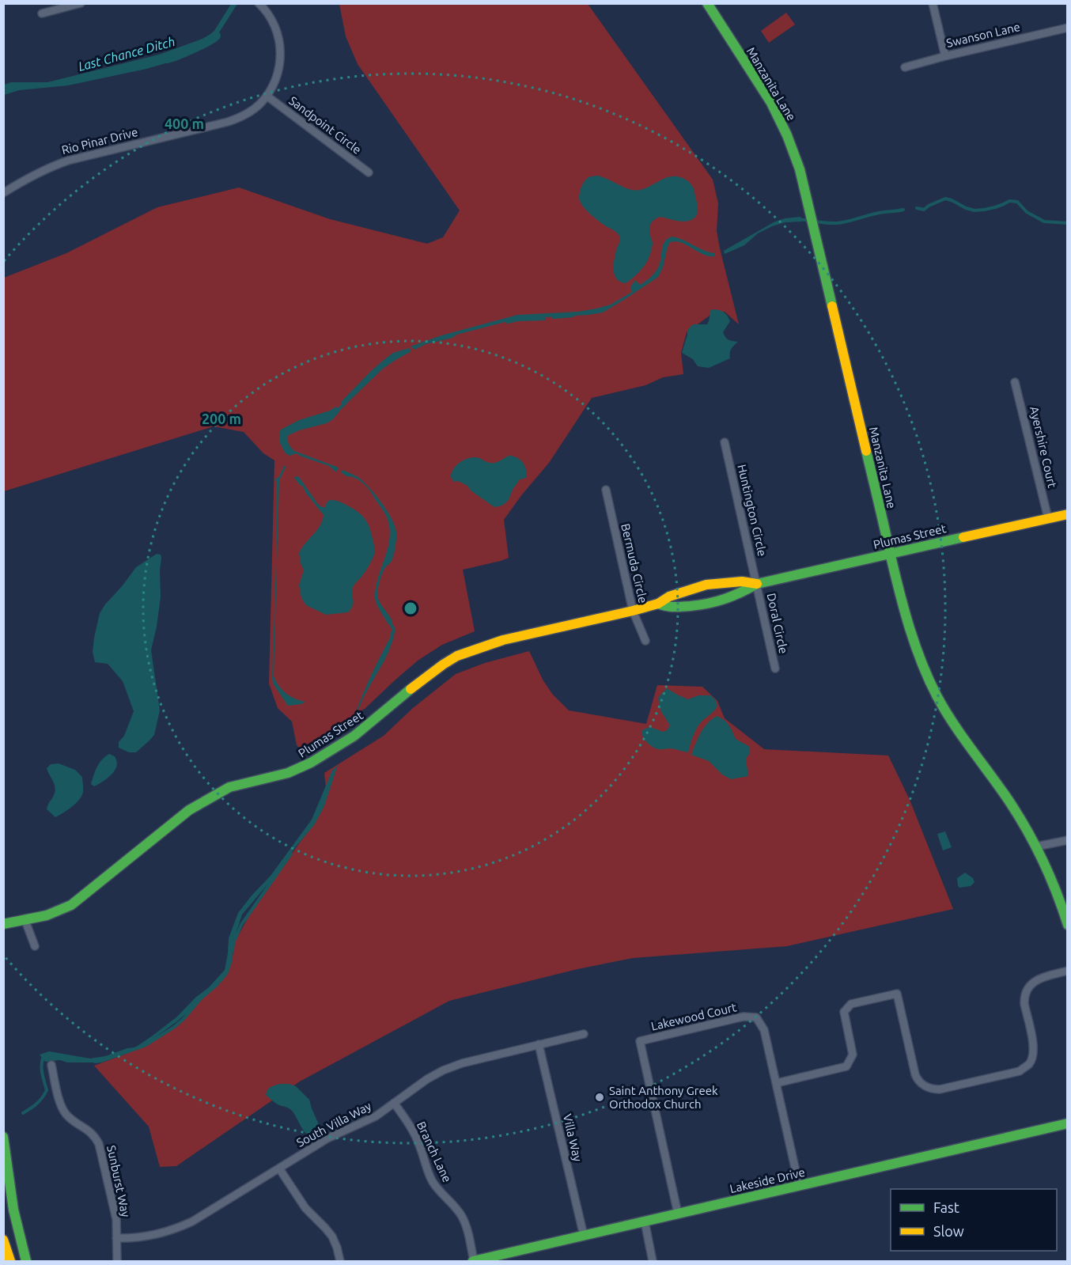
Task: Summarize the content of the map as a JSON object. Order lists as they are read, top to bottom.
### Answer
{
  "streets": {
    "street": [
      "Swanson Lane",
      "Manzanita Lane",
      "Sandpoint Circle",
      "Rio Pinar Drive",
      "Ayershire Court",
      "Huntington Circle",
      "Plumas Street",
      "Bermuda Circle",
      "Doral Circle",
      "Lakewood Court",
      "South Villa Way",
      "Villa Way",
      "Branch Lane",
      "Lakeside Drive",
      "Sunburst Way"
    ]
  },
  "crossings": [
    ["Manzanita Lane", "Plumas Street"],
    ["Sandpoint Circle", "Rio Pinar Drive"],
    ["Ayershire Court", "Plumas Street"],
    ["Huntington Circle", "Plumas Street"],
    ["Huntington Circle", "Doral Circle"],
    ["Plumas Street", "Bermuda Circle"],
    ["Plumas Street", "Doral Circle"],
    ["Lakewood Court", "Lakeside Drive"],
    ["South Villa Way", "Villa Way"],
    ["South Villa Way", "Branch Lane"],
    ["South Villa Way", "Sunburst Way"],
    ["Villa Way", "Lakeside Drive"],
    ["Branch Lane", "Lakeside Drive"]
  ],
  "water": ["Last Chance Ditch"],
  "places": ["Saint Anthony Greek Orthodox Church"],
  "legend": ["Fast", "Slow"],
  "rings": ["400 m", "200 m"]
}
